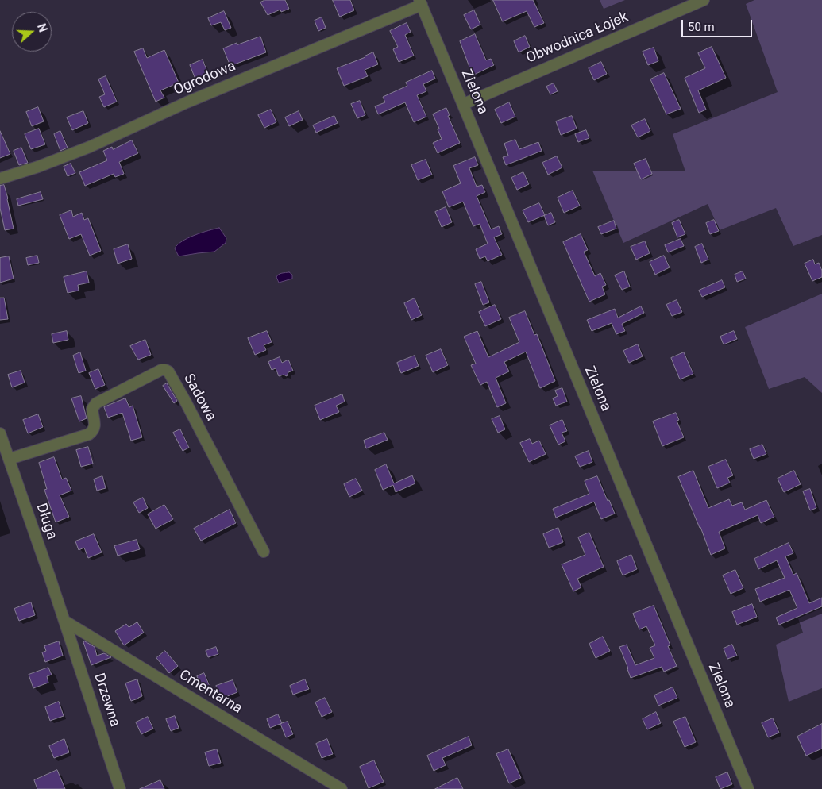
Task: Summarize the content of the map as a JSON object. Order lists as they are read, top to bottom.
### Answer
{
  "streets": {
    "street": [
      "Obwodnica Łojek",
      "Ogrodowa",
      "Zielona",
      "Sadowa",
      "Długa",
      "Cmentarna",
      "Drzewna"
    ]
  },
  "crossings": [
    ["Obwodnica Łojek", "Zielona"],
    ["Ogrodowa", "Zielona"],
    ["Sadowa", "Długa"],
    ["Długa", "Cmentarna"],
    ["Długa", "Drzewna"],
    ["Cmentarna", "Drzewna"]
  ],
  "scale_bar": "50 m",
  "north": "right"
}
